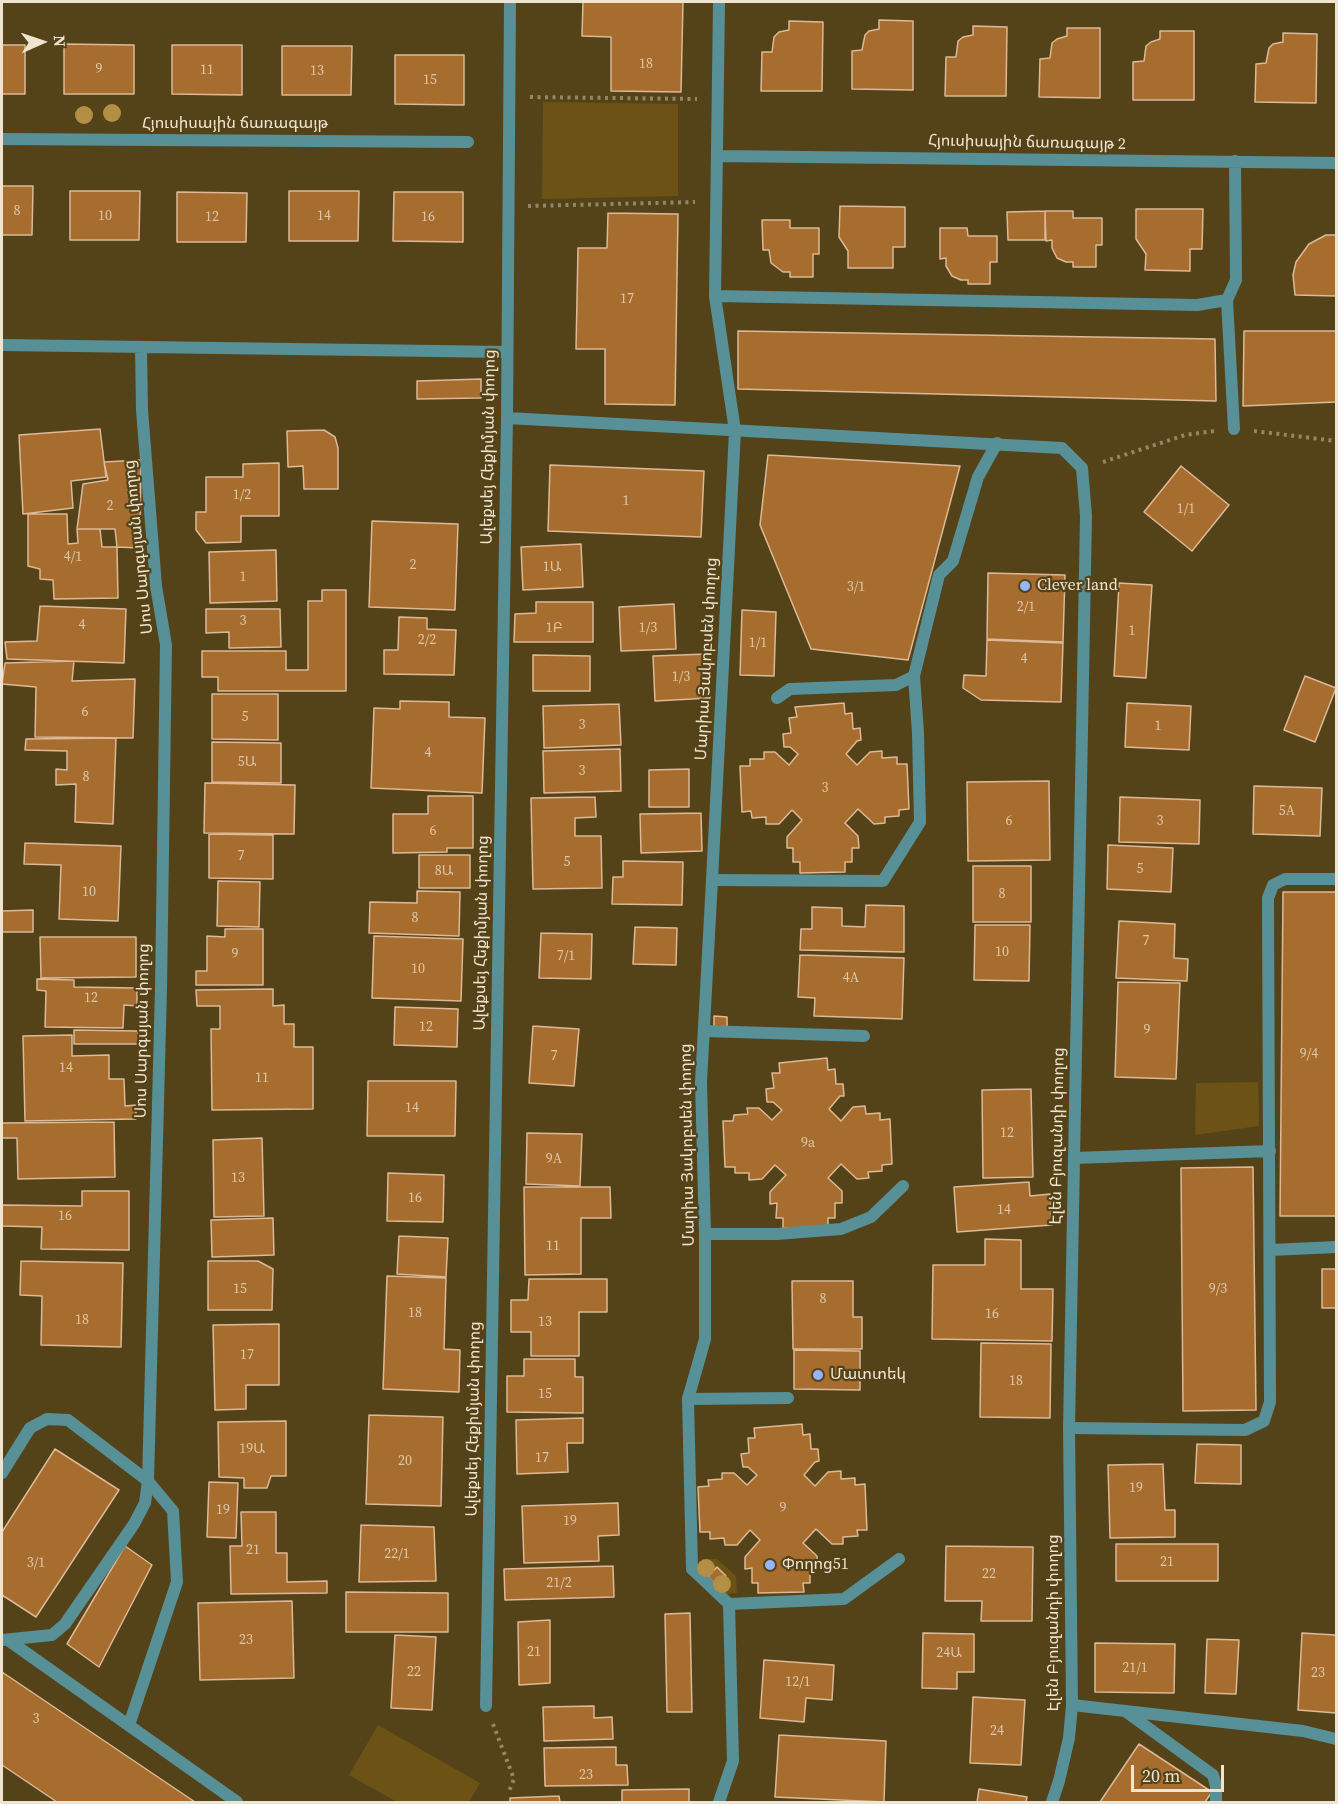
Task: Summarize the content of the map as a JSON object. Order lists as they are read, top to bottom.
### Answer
{
  "streets": {
    "street": [
      "Հյուսիսային ճառագայթ",
      "Հյուսիսային ճառագայթ 2",
      "Ալեքսեյ Հեքիմյան փողոց",
      "Սոս Սարգսյան փողոց",
      "Մարիա Յակոբսեն փողոց",
      "Էլեն Բյուզանդի փողոց"
    ]
  },
  "crossings": [
    ["Հյուսիսային ճառագայթ 2", "Մարիա Յակոբսեն փողոց"]
  ],
  "places": ["Clever land", "Մատտեկ", "Փողոց51"],
  "house_numbers": [
    "18",
    "9",
    "11",
    "13",
    "15",
    "8",
    "10",
    "14",
    "12",
    "16",
    "17",
    "1/2",
    "1",
    "2",
    "1/1",
    "4/1",
    "2",
    "1Ա",
    "1",
    "3/1",
    "2/1",
    "3",
    "4",
    "1Բ",
    "1/3",
    "1",
    "2/2",
    "1/1",
    "4",
    "1/3",
    "6",
    "5",
    "3",
    "1",
    "4",
    "5Ա",
    "3",
    "8",
    "3",
    "5A",
    "6",
    "3",
    "6",
    "7",
    "5",
    "5",
    "8Ա",
    "10",
    "8",
    "8",
    "7",
    "10",
    "9",
    "7/1",
    "10",
    "4A",
    "12",
    "12",
    "9",
    "9/4",
    "7",
    "14",
    "11",
    "14",
    "12",
    "9a",
    "9A",
    "13",
    "16",
    "14",
    "16",
    "11",
    "15",
    "9/3",
    "8",
    "18",
    "16",
    "18",
    "13",
    "17",
    "18",
    "15",
    "19Ա",
    "17",
    "20",
    "19",
    "9",
    "19",
    "19",
    "21",
    "22/1",
    "21",
    "3/1",
    "22",
    "21/2",
    "23",
    "21",
    "24Ա",
    "21/1",
    "22",
    "23",
    "12/1",
    "3",
    "24",
    "23"
  ],
  "scale_bar": "20 m",
  "north": "right"
}
